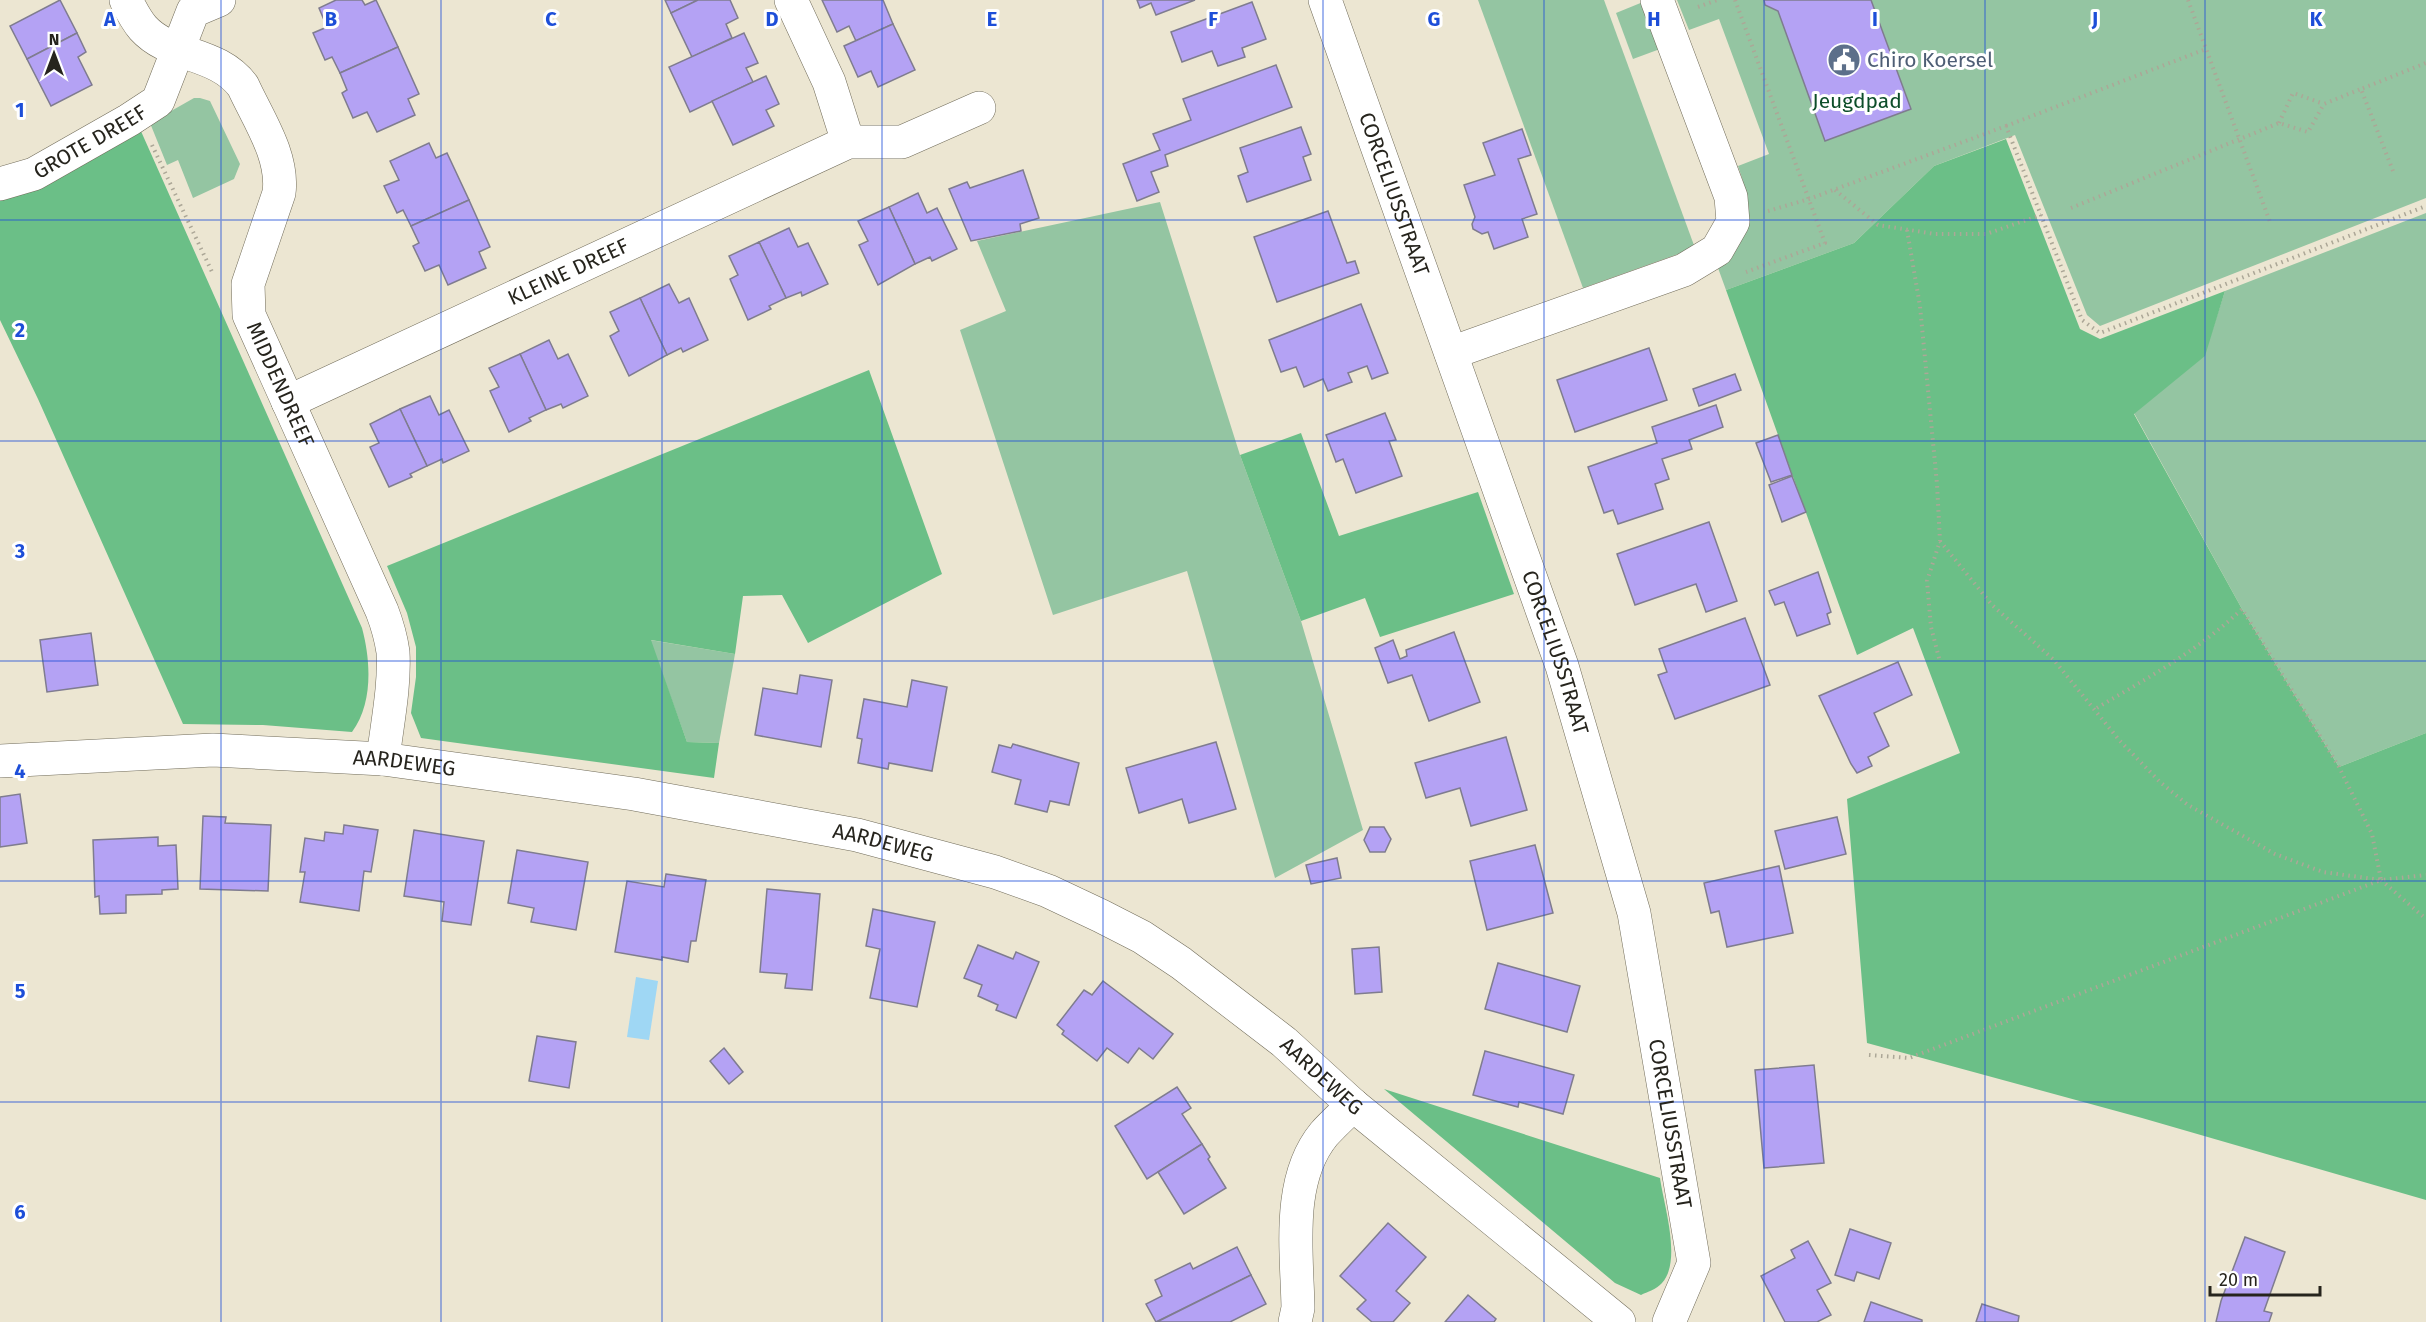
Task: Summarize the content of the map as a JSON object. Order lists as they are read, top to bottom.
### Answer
{
  "streets": {
    "street": [
      "GROTE DREEF",
      "CORCELIUSSTRAAT",
      "KLEINE DREEF",
      "MIDDENDREEF",
      "AARDEWEG"
    ]
  },
  "crossings": [
    ["GROTE DREEF", "MIDDENDREEF"],
    ["KLEINE DREEF", "MIDDENDREEF"],
    ["MIDDENDREEF", "AARDEWEG"]
  ],
  "parks": ["Jeugdpad"],
  "places": {
    "public building": ["Chiro Koersel"]
  },
  "scale_bar": "20 m",
  "north": "top",
  "grid": {
    "columns": [
      "A",
      "B",
      "C",
      "D",
      "E",
      "F",
      "G",
      "H",
      "I",
      "J",
      "K"
    ],
    "rows": [
      "1",
      "2",
      "3",
      "4",
      "5",
      "6"
    ]
  }
}
